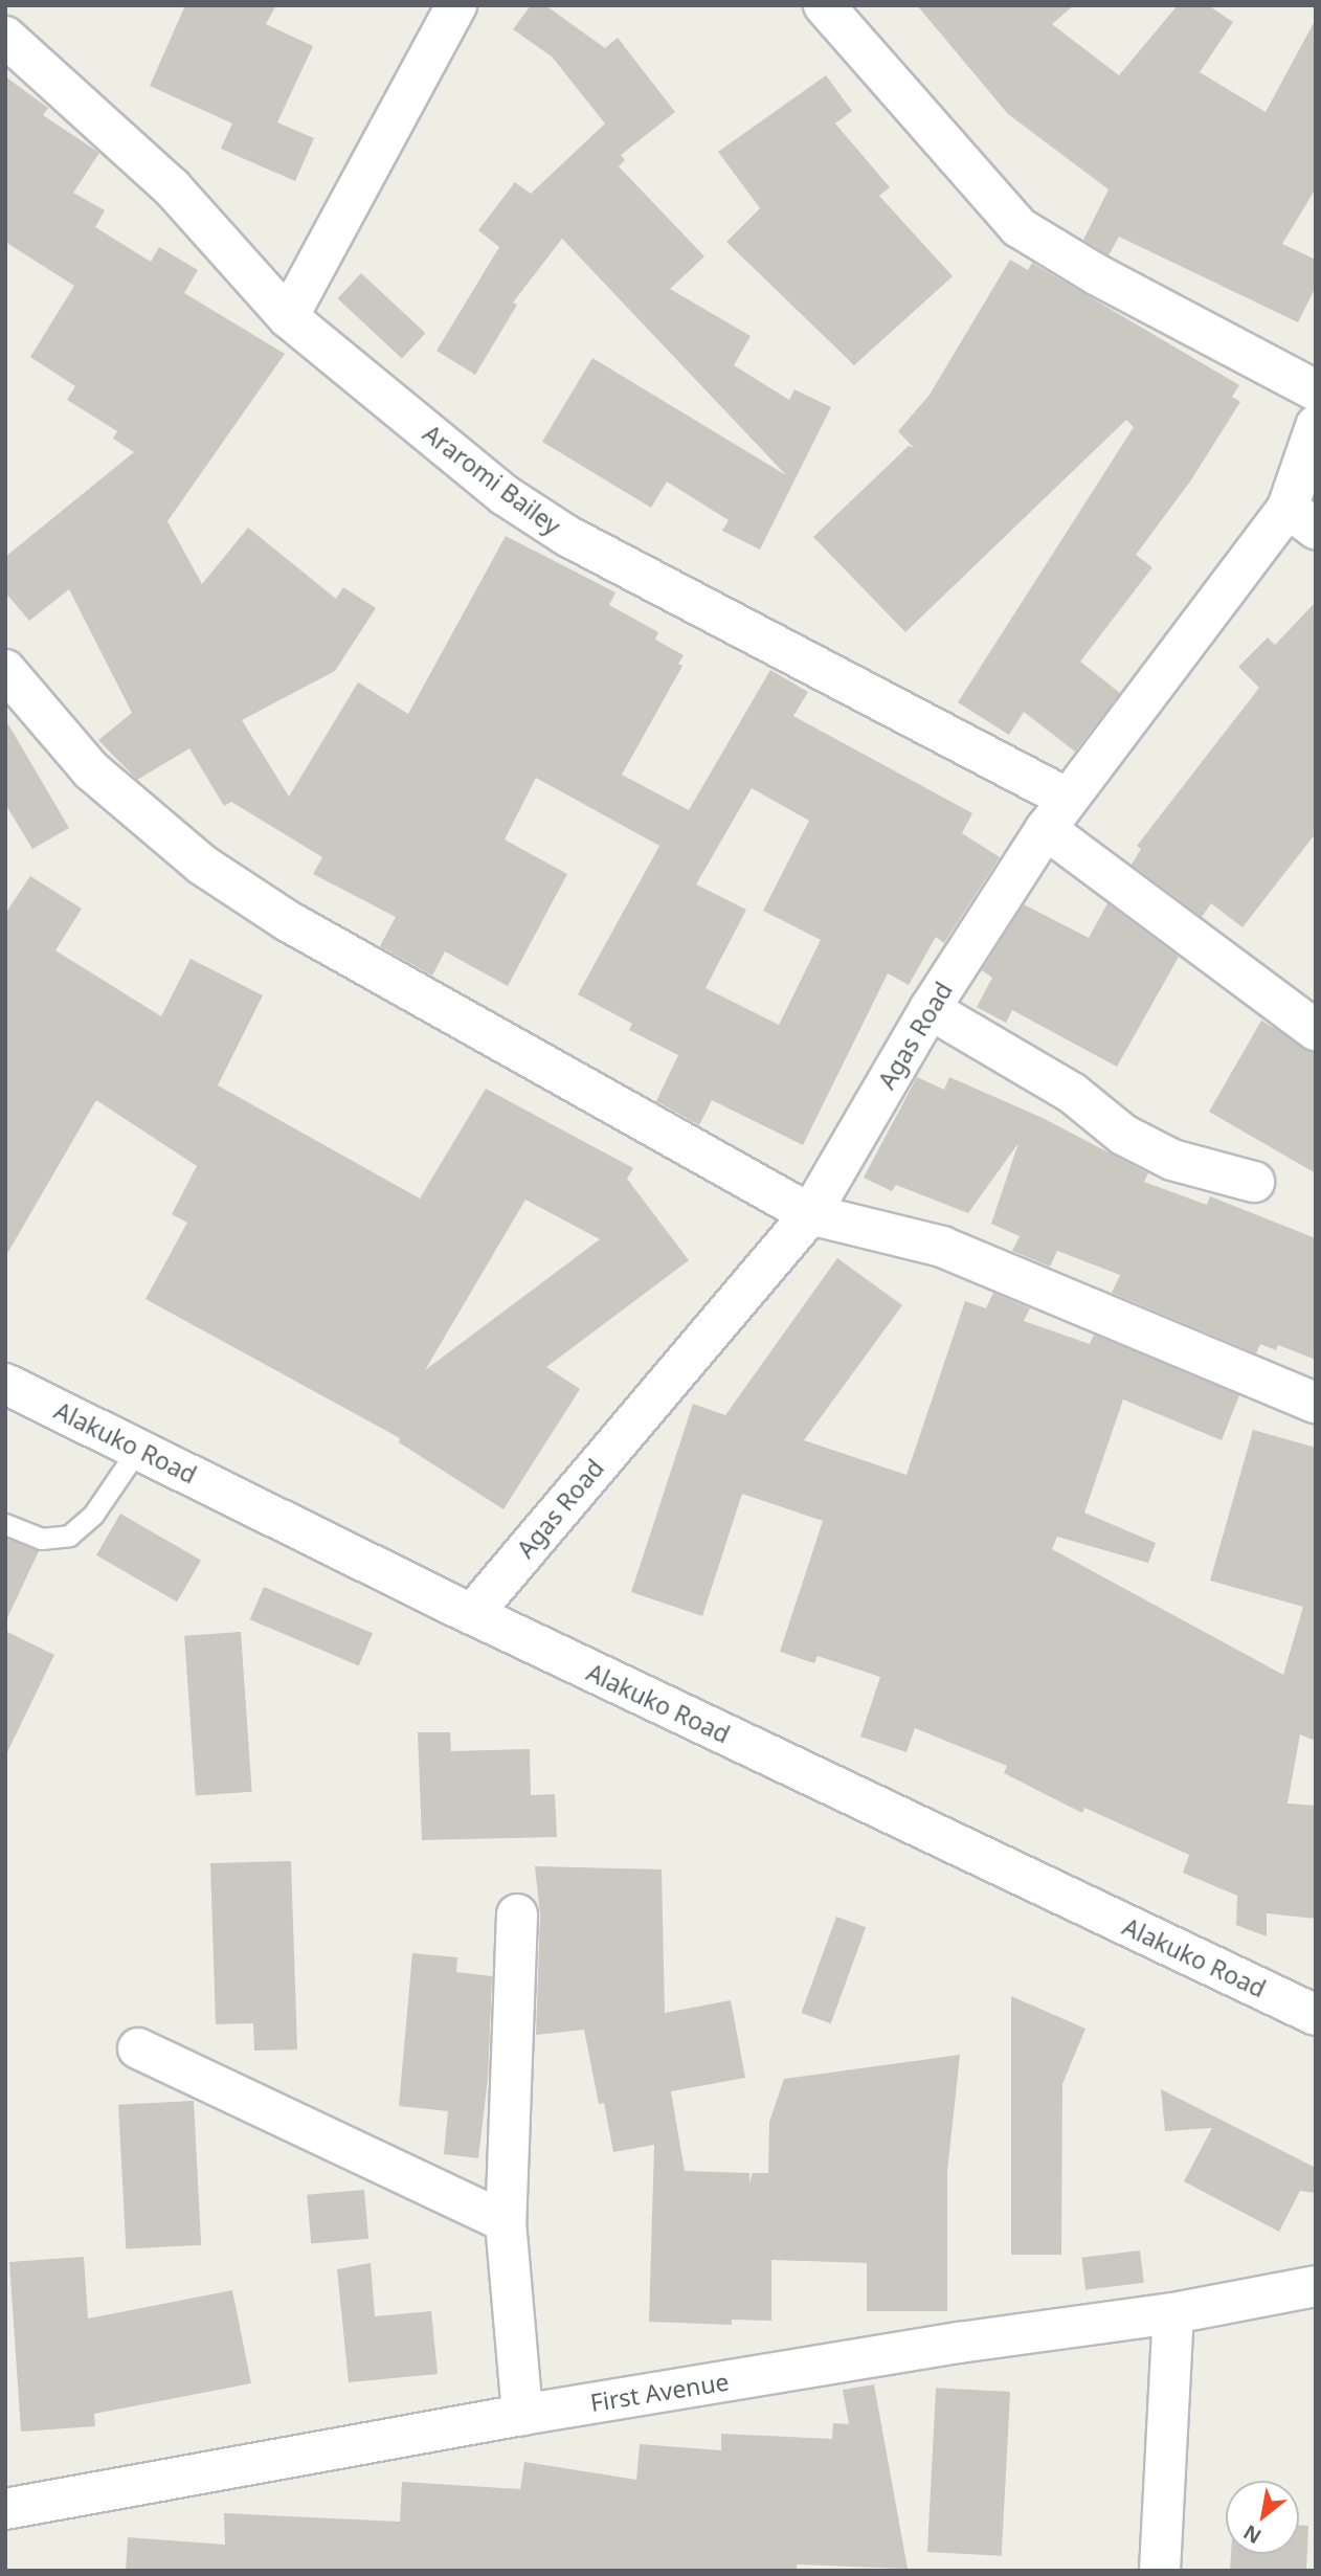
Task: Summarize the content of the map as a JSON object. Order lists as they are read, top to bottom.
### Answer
{
  "streets": {
    "street": [
      "Araromi Bailey",
      "Agas Road",
      "Alakuko Road",
      "First Avenue"
    ]
  },
  "crossings": [
    ["Araromi Bailey", "Agas Road"],
    ["Agas Road", "Alakuko Road"]
  ],
  "north": "bottom left"
}
